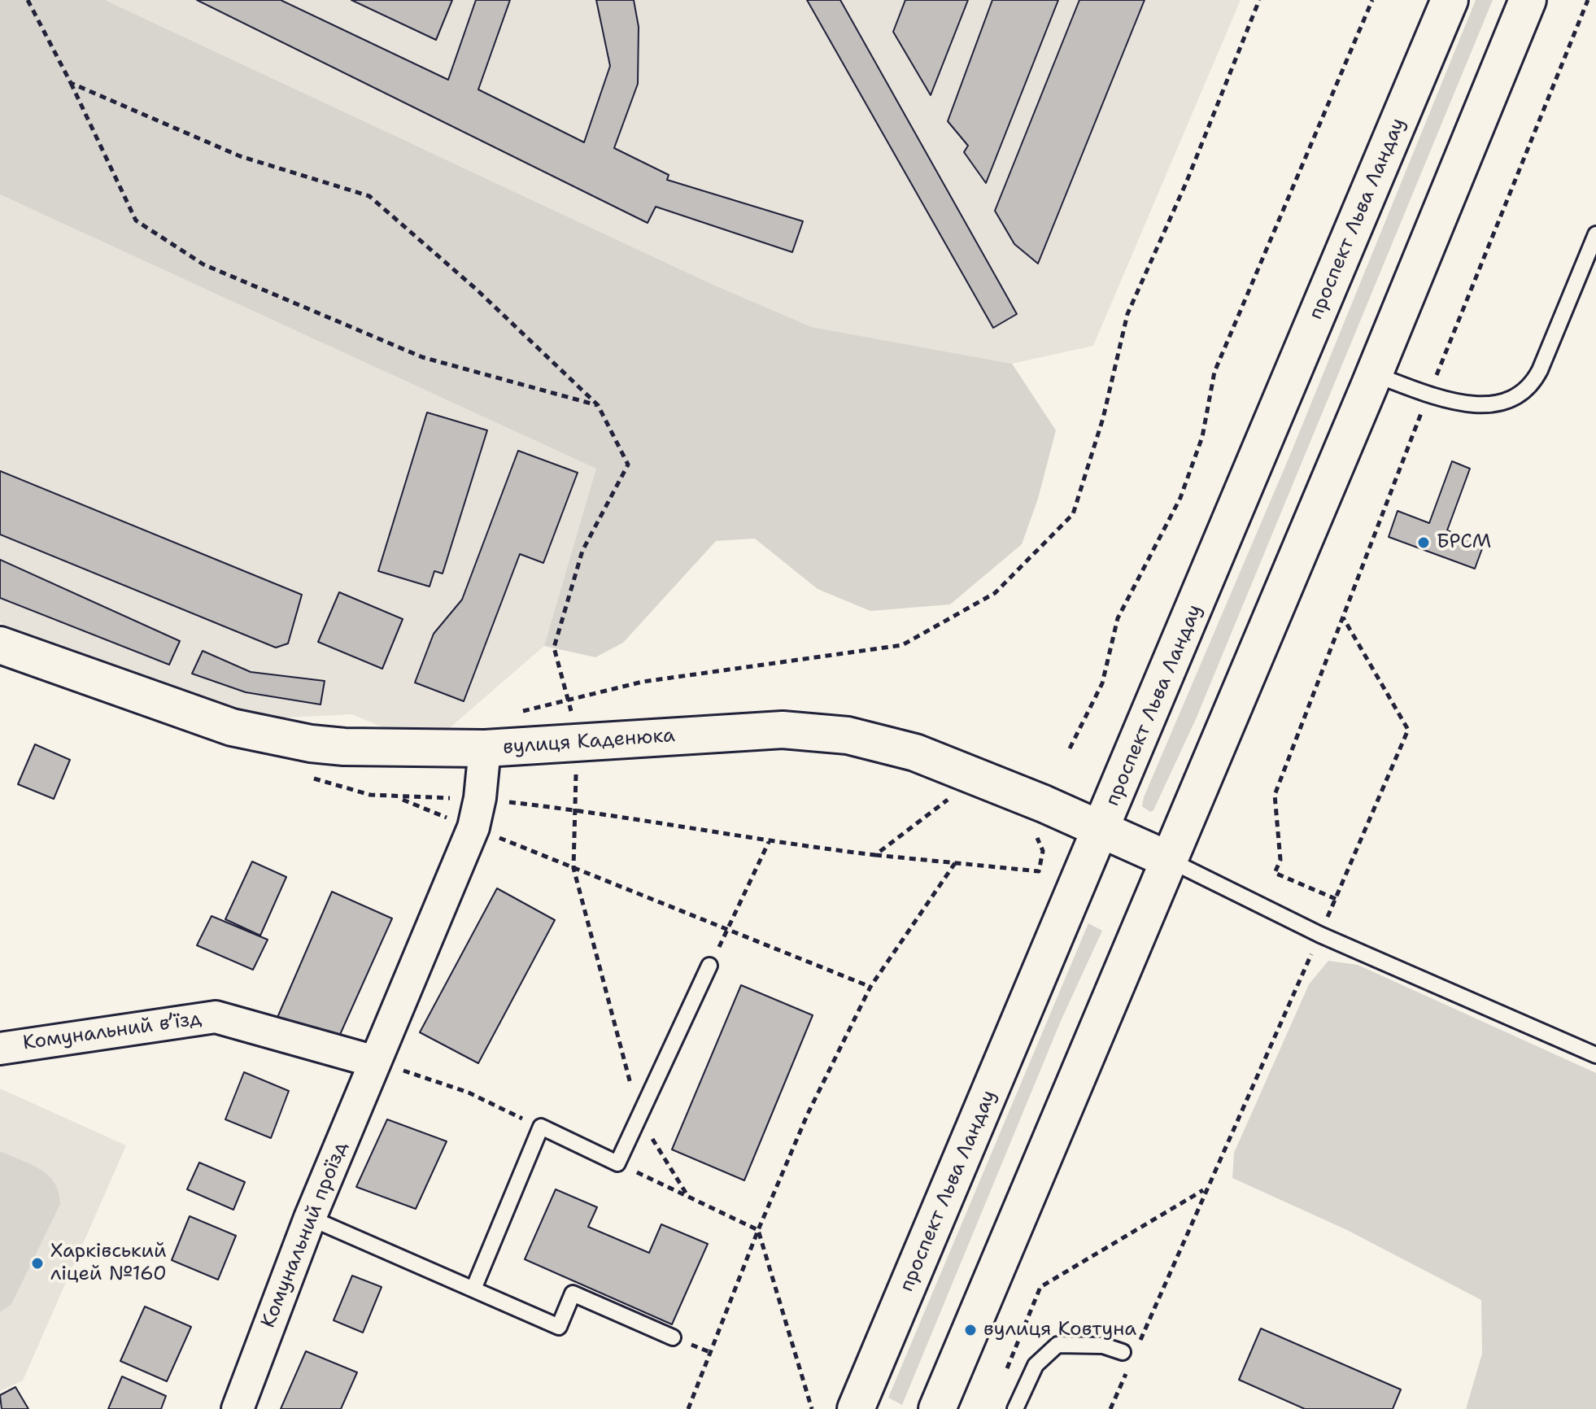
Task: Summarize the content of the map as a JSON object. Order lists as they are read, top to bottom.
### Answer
{
  "streets": {
    "main road": ["проспект Льва Ландау", "вулиця Каденюка"],
    "street": ["Комунальний в’їзд", "Комунальний проїзд"]
  },
  "crossings": [
    ["проспект Льва Ландау", "вулиця Каденюка"],
    ["вулиця Каденюка", "Комунальний проїзд"],
    ["Комунальний в’їзд", "Комунальний проїзд"]
  ],
  "places": ["БРСМ", "Харківський ліцей №160", "вулиця Ковтуна"]
}
